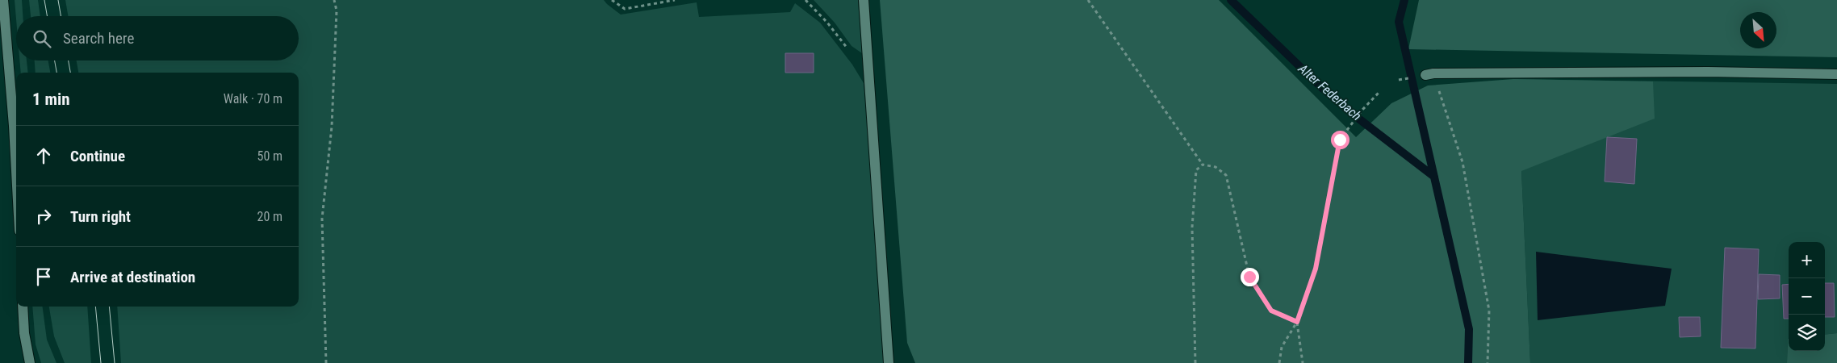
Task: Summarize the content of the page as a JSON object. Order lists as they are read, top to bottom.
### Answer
{
  "water": ["Alter Federbach"],
  "north": "bottom right",
  "page": {
    "search": "Search here",
    "heading": ["1 min", "Walk · 70 m"],
    "list": [
      ["Continue", "50 m"],
      ["Turn right", "20 m"],
      "Arrive at destination"
    ],
    "map_buttons": ["+", "−"]
  }
}
